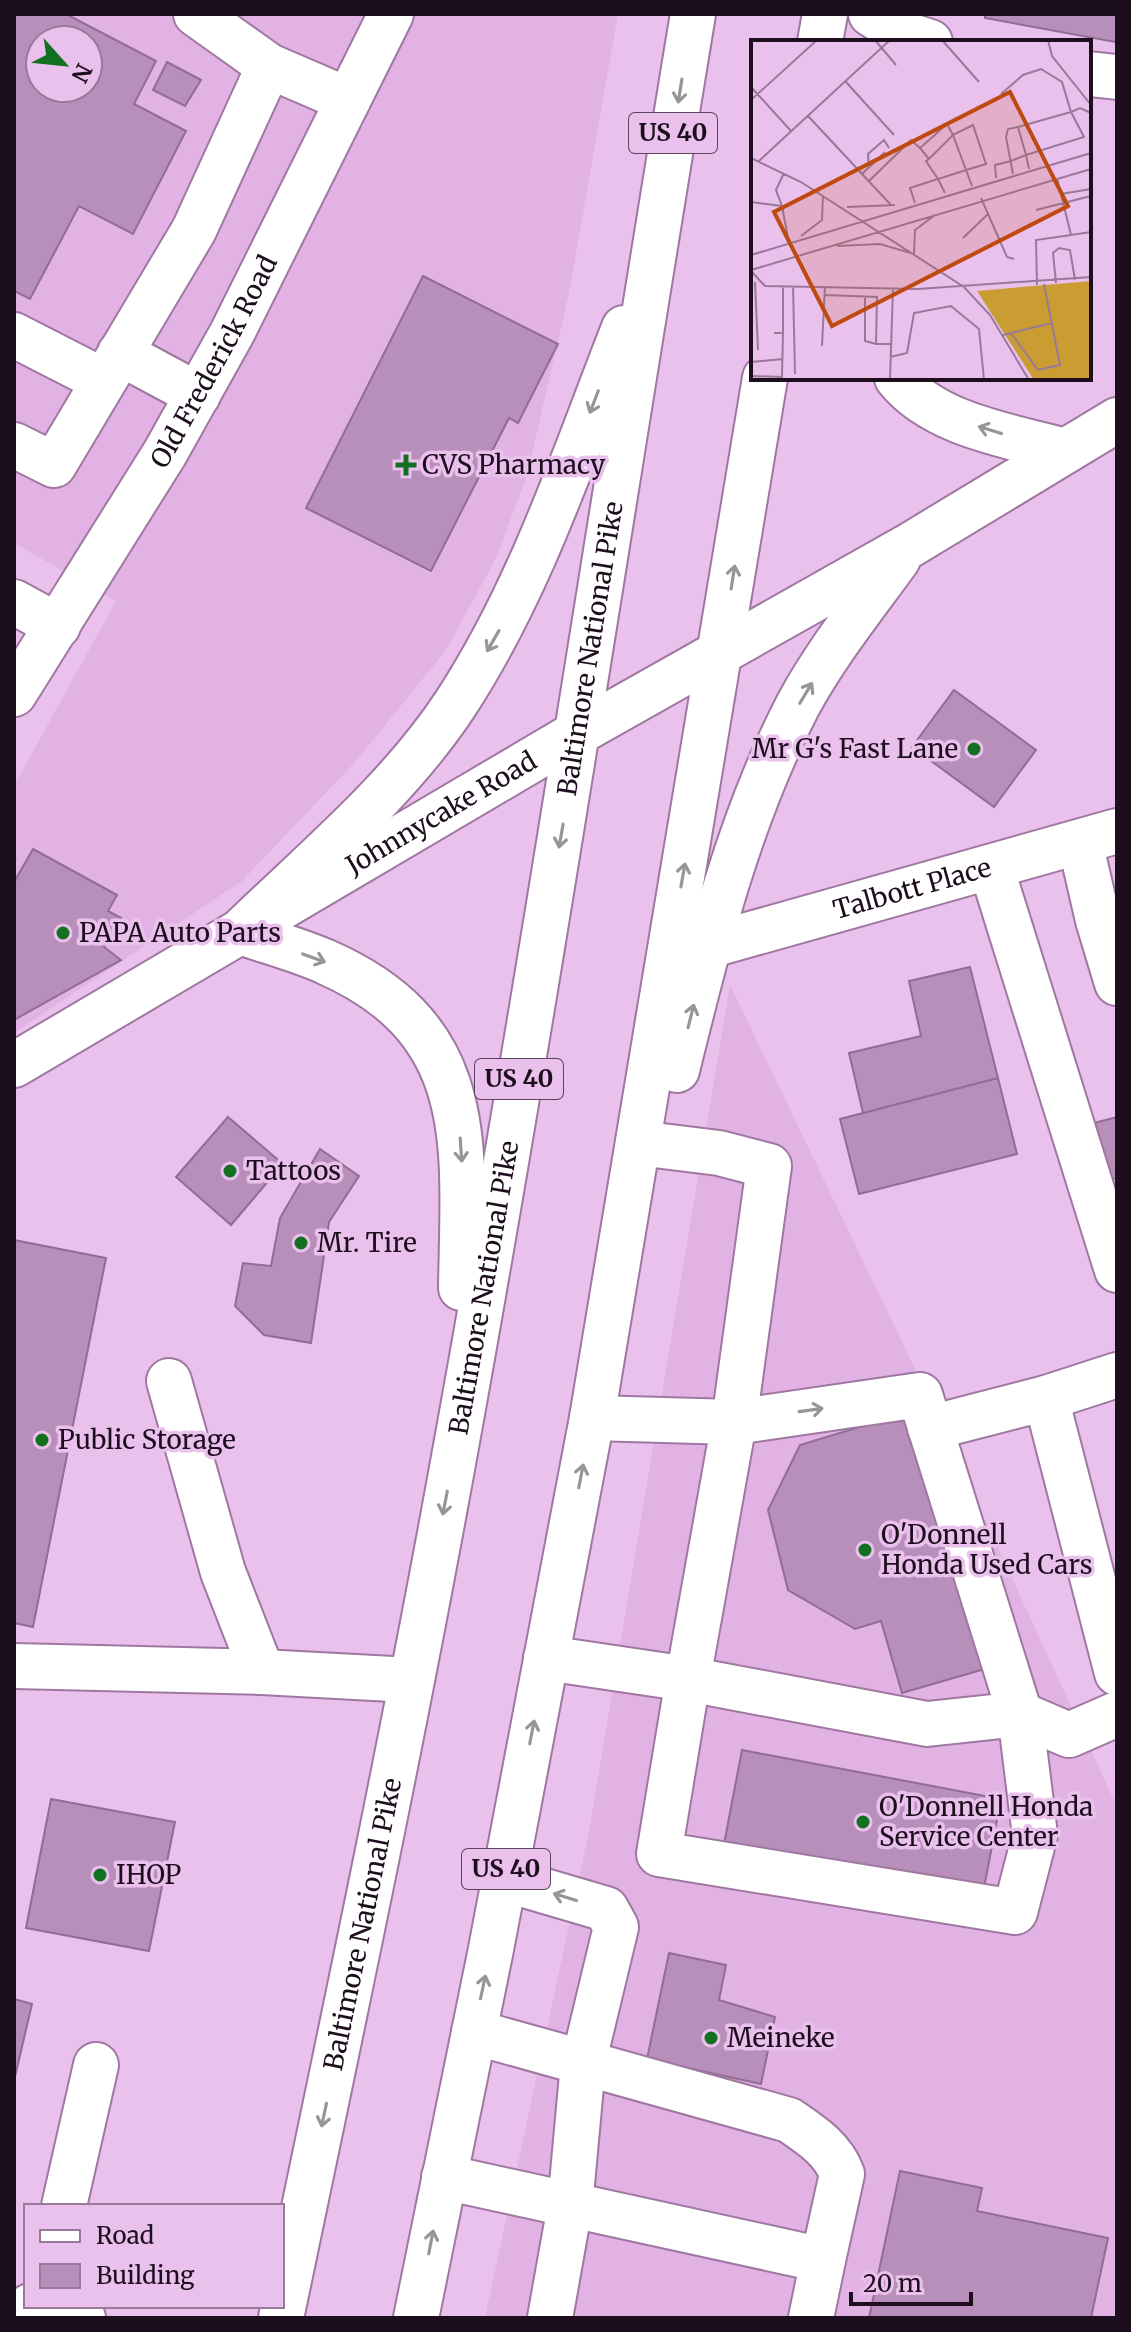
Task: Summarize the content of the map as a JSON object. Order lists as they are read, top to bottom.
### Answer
{
  "streets": {
    "main road": [
      "US 40",
      "Old Frederick Road",
      "Baltimore National Pike",
      "Johnnycake Road",
      "Talbott Place"
    ]
  },
  "crossings": [
    ["Baltimore National Pike", "Johnnycake Road"]
  ],
  "places": {
    "health": ["CVS Pharmacy"],
    "other": [
      "Mr G's Fast Lane",
      "PAPA Auto Parts",
      "Tattoos",
      "Mr. Tire",
      "Public Storage",
      "O'Donnell Honda Used Cars",
      "O'Donnell Honda Service Center",
      "IHOP",
      "Meineke"
    ]
  },
  "legend": ["Road", "Building"],
  "scale_bar": "20 m",
  "north": "bottom right"
}
